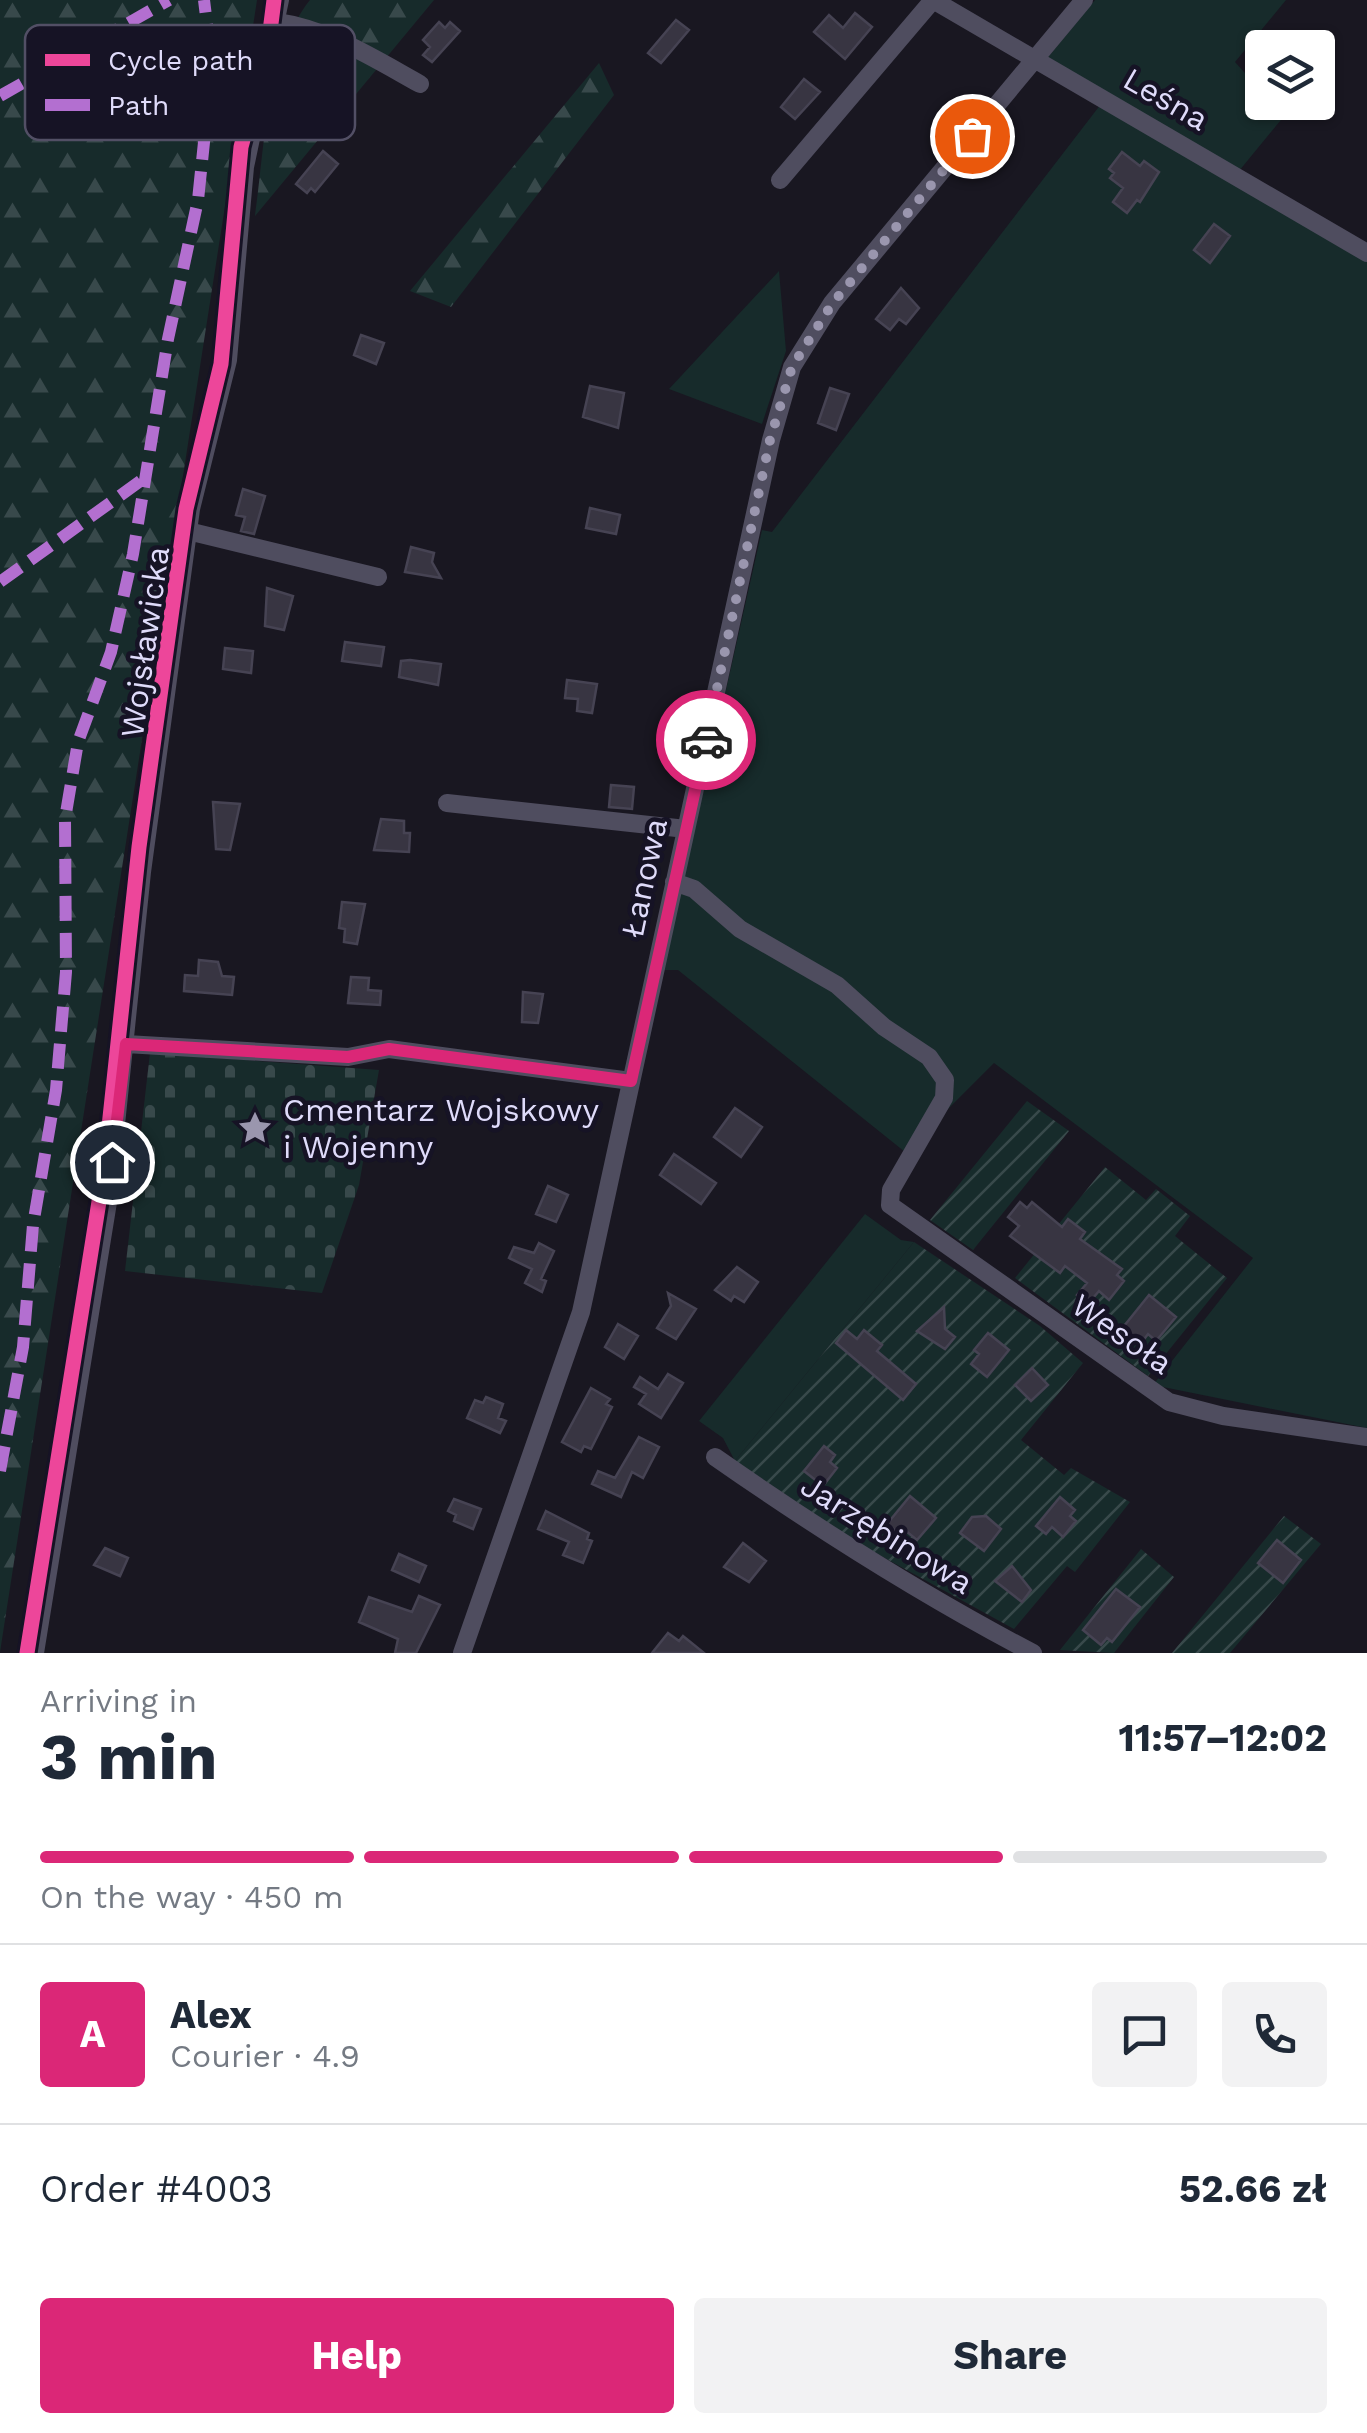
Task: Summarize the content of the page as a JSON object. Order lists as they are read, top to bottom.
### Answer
{
  "streets": {
    "street": [
      "Leśna",
      "Wojsławicka",
      "Łanowa",
      "Wesoła",
      "Jarzębinowa"
    ]
  },
  "crossings": [
    ["Leśna", "Łanowa"],
    ["Łanowa", "Wesoła"]
  ],
  "places": {
    "place": ["Cmentarz Wojskowy i Wojenny"]
  },
  "legend": ["Cycle path", "Path"],
  "page": {
    "heading": ["3 min", "Arriving in", "11:57–12:02"],
    "panel": [
      "Alex",
      "Courier · 4.9",
      "Order #4003",
      "52.66 zł"
    ],
    "bar": "On the way · 450 m",
    "round": "A",
    "buttons": ["Help", "Share"]
  }
}
